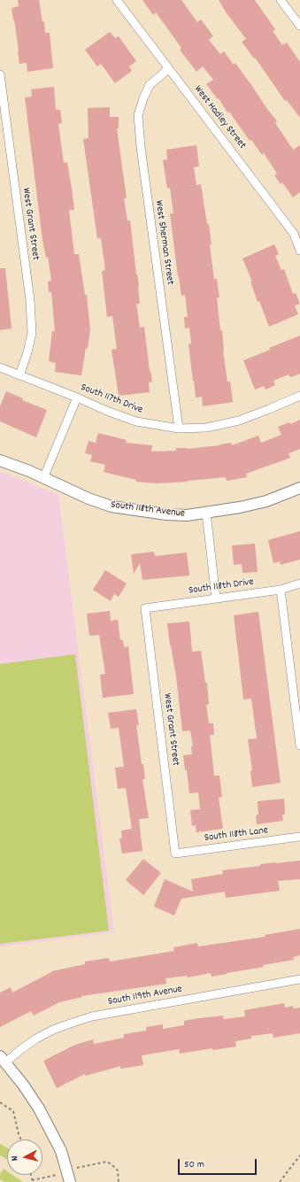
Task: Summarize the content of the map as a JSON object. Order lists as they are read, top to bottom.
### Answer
{
  "streets": {
    "street": [
      "West Hadley Street",
      "West Grant Street",
      "West Sherman Street",
      "South 117th Drive",
      "South 118th Avenue",
      "South 118th Drive",
      "South 118th Lane",
      "South 119th Avenue"
    ]
  },
  "crossings": [
    ["West Hadley Street", "West Sherman Street"],
    ["West Grant Street", "South 117th Drive"],
    ["West Grant Street", "South 118th Drive"],
    ["West Grant Street", "South 118th Lane"],
    ["West Sherman Street", "South 117th Drive"]
  ],
  "scale_bar": "50 m",
  "north": "left"
}
